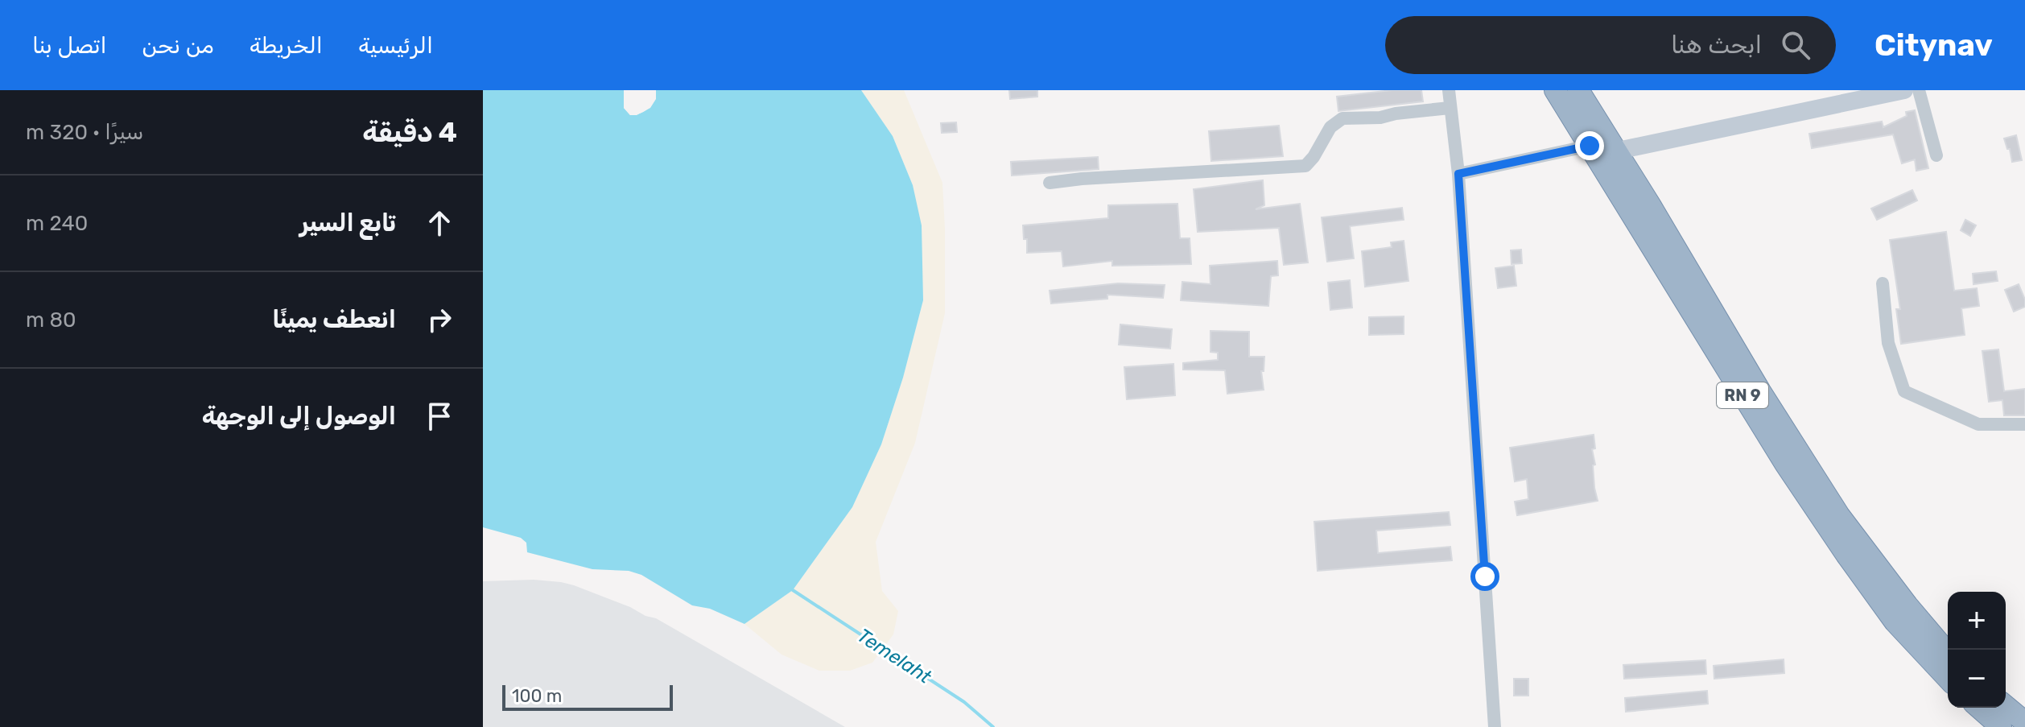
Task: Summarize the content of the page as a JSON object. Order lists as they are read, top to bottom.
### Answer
{
  "streets": {
    "highway": ["RN 9"]
  },
  "water": ["Temelaht"],
  "scale_bar": "100 m",
  "page": {
    "header": "Citynav",
    "search": "ابحث هنا",
    "nav": [
      "الرئيسية",
      "الخريطة",
      "من نحن",
      "اتصل بنا"
    ],
    "heading": ["4 دقيقة", "سيرًا · 320 m"],
    "list": [
      ["تابع السير", "240 m"],
      ["انعطف يمينًا", "80 m"],
      "الوصول إلى الوجهة"
    ],
    "map_buttons": ["+", "−"],
    "scale": "100 m"
  }
}
